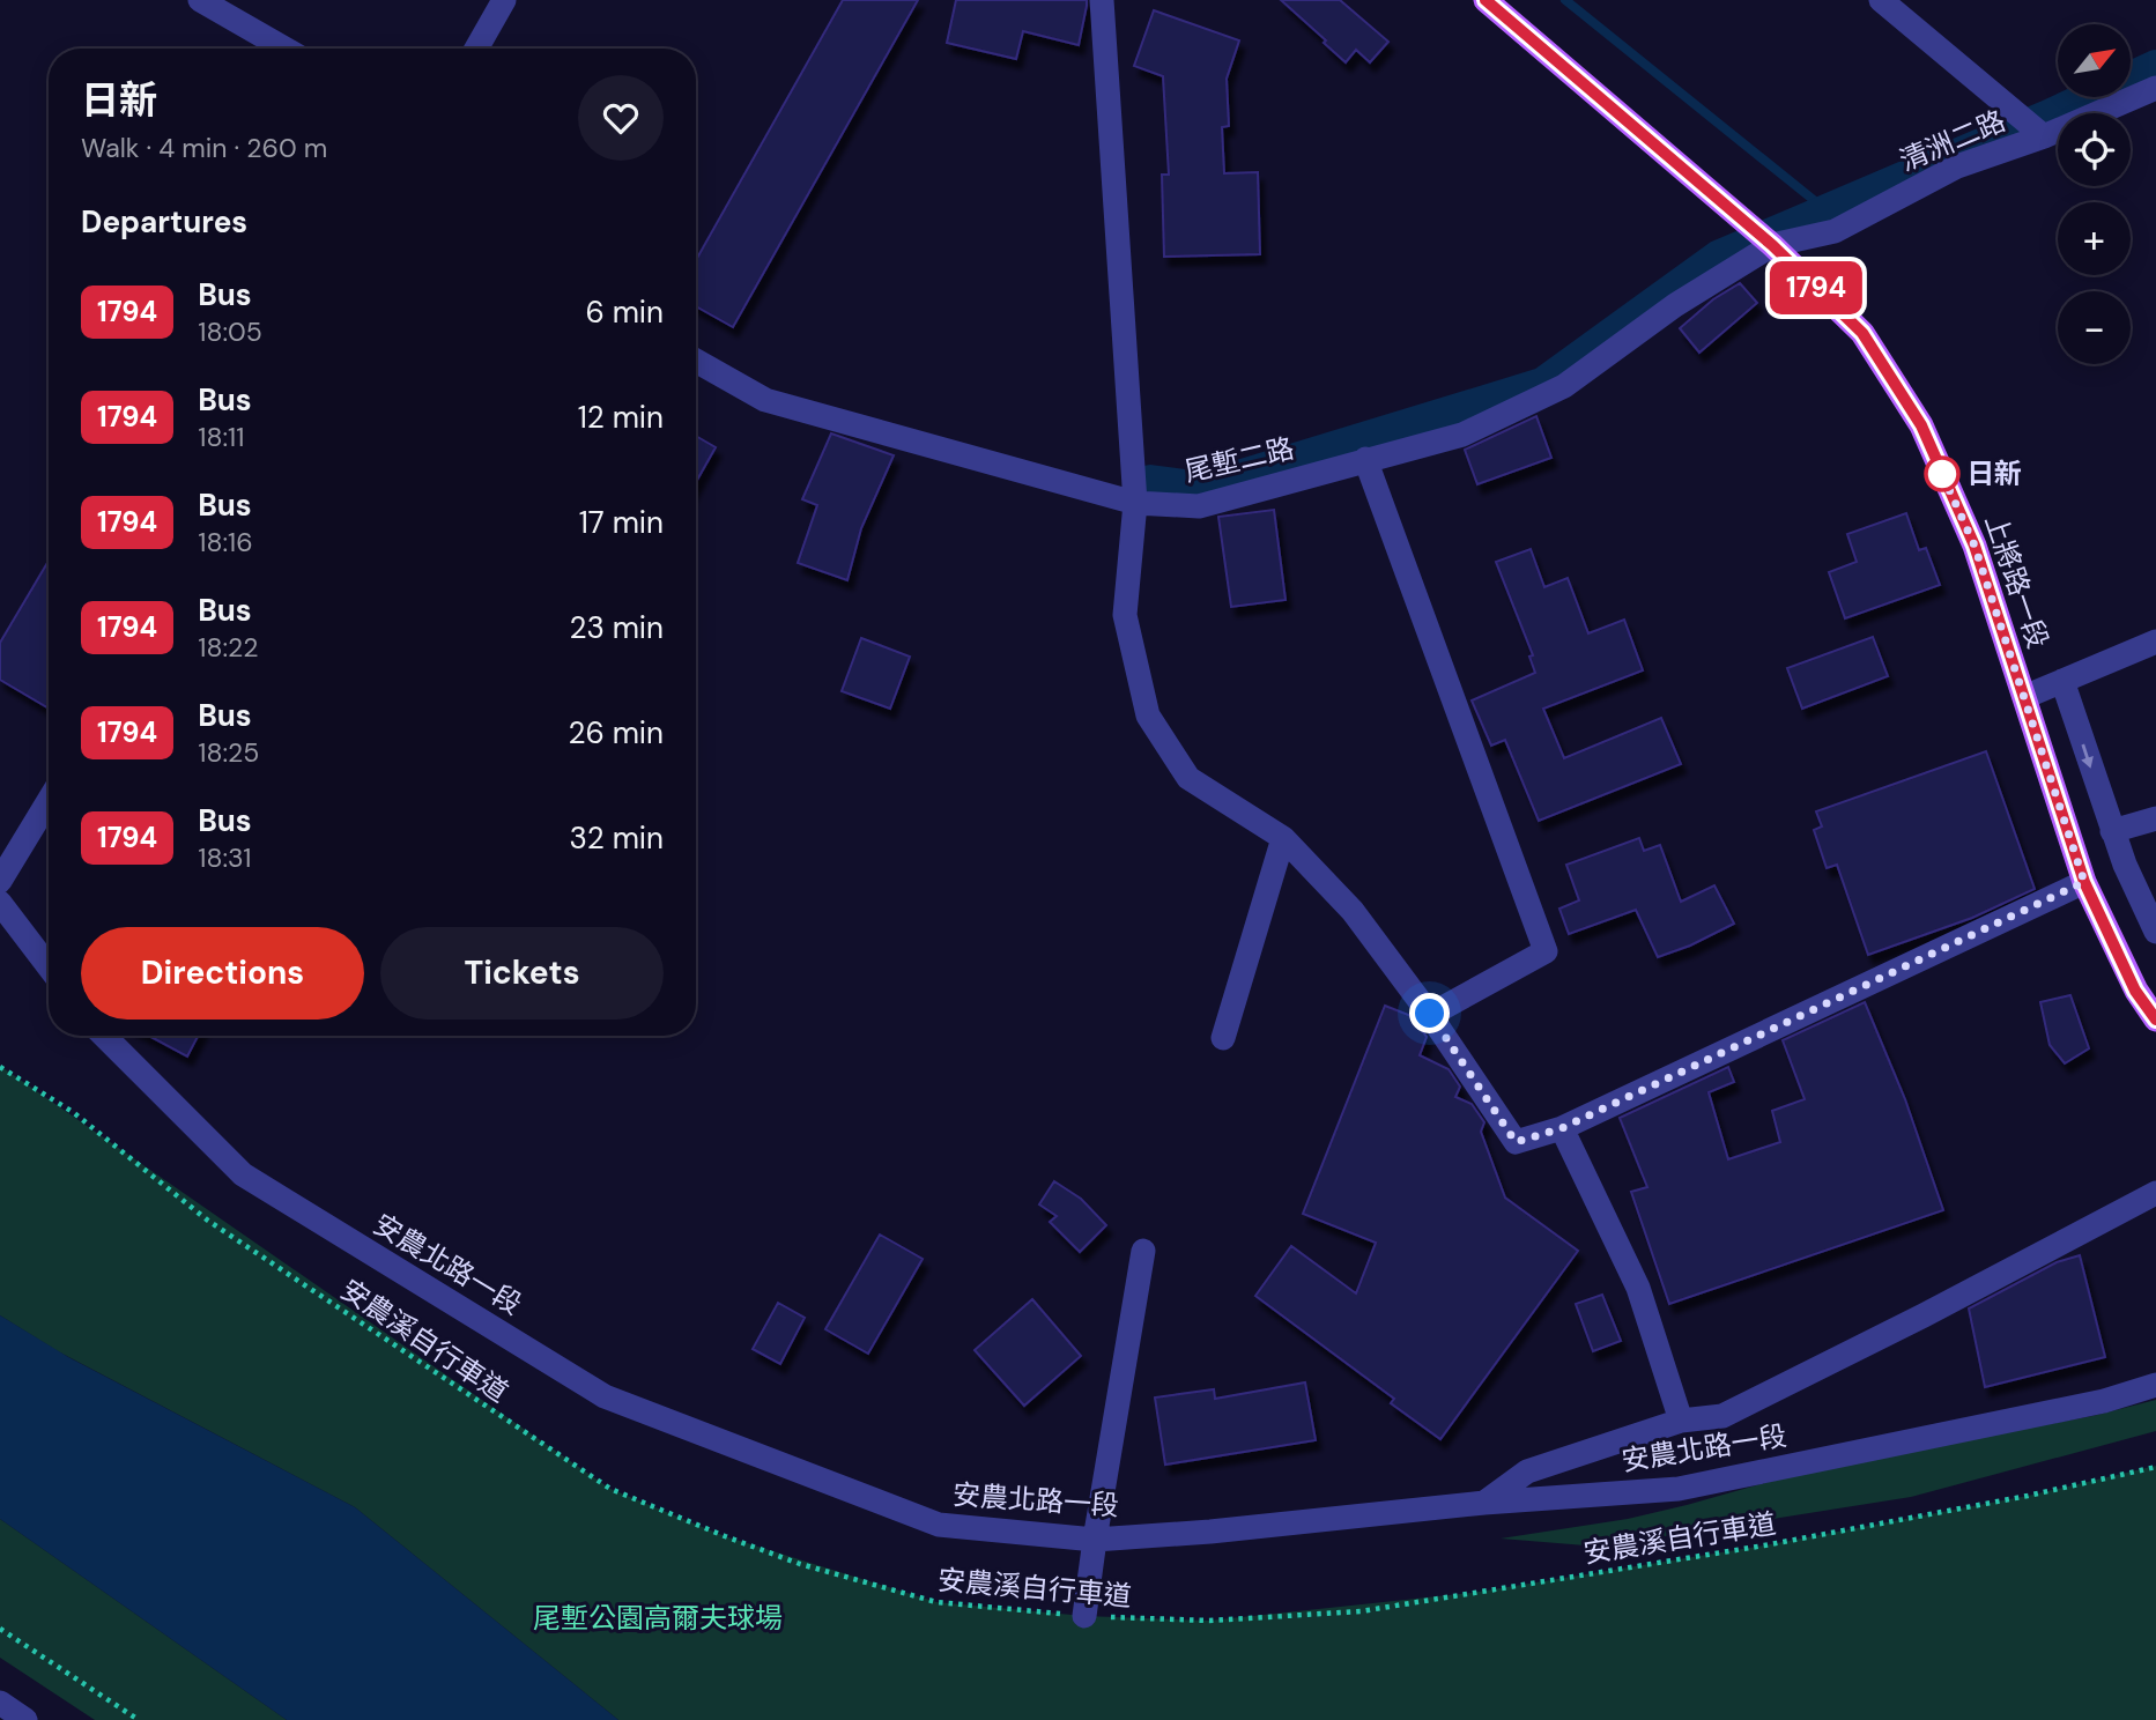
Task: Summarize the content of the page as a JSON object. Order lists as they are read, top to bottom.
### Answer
{
  "streets": {
    "main road": ["上將路一段"],
    "street": ["清洲二路", "尾塹二路", "安農北路一段"],
    "path": ["安農溪自行車道"]
  },
  "crossings": [
    ["清洲二路", "尾塹二路"],
    ["清洲二路", "上將路一段"],
    ["尾塹二路", "上將路一段"]
  ],
  "parks": ["尾塹公園高爾夫球場"],
  "places": ["日新"],
  "lines": ["bus line 1794"],
  "north": "top right",
  "page": {
    "on_map": "1794",
    "map_buttons": ["+", "−"],
    "heading": [
      ["日新", "Walk · 4 min · 260 m"],
      "Departures"
    ],
    "list": [
      {
        "mark": "1794",
        "name": "Bus",
        "note": "18:05",
        "value": "6 min"
      },
      {
        "mark": "1794",
        "name": "Bus",
        "note": "18:11",
        "value": "12 min"
      },
      {
        "mark": "1794",
        "name": "Bus",
        "note": "18:16",
        "value": "17 min"
      },
      {
        "mark": "1794",
        "name": "Bus",
        "note": "18:22",
        "value": "23 min"
      },
      {
        "mark": "1794",
        "name": "Bus",
        "note": "18:25",
        "value": "26 min"
      },
      {
        "mark": "1794",
        "name": "Bus",
        "note": "18:31",
        "value": "32 min"
      }
    ],
    "buttons": ["Directions", "Tickets"]
  }
}
